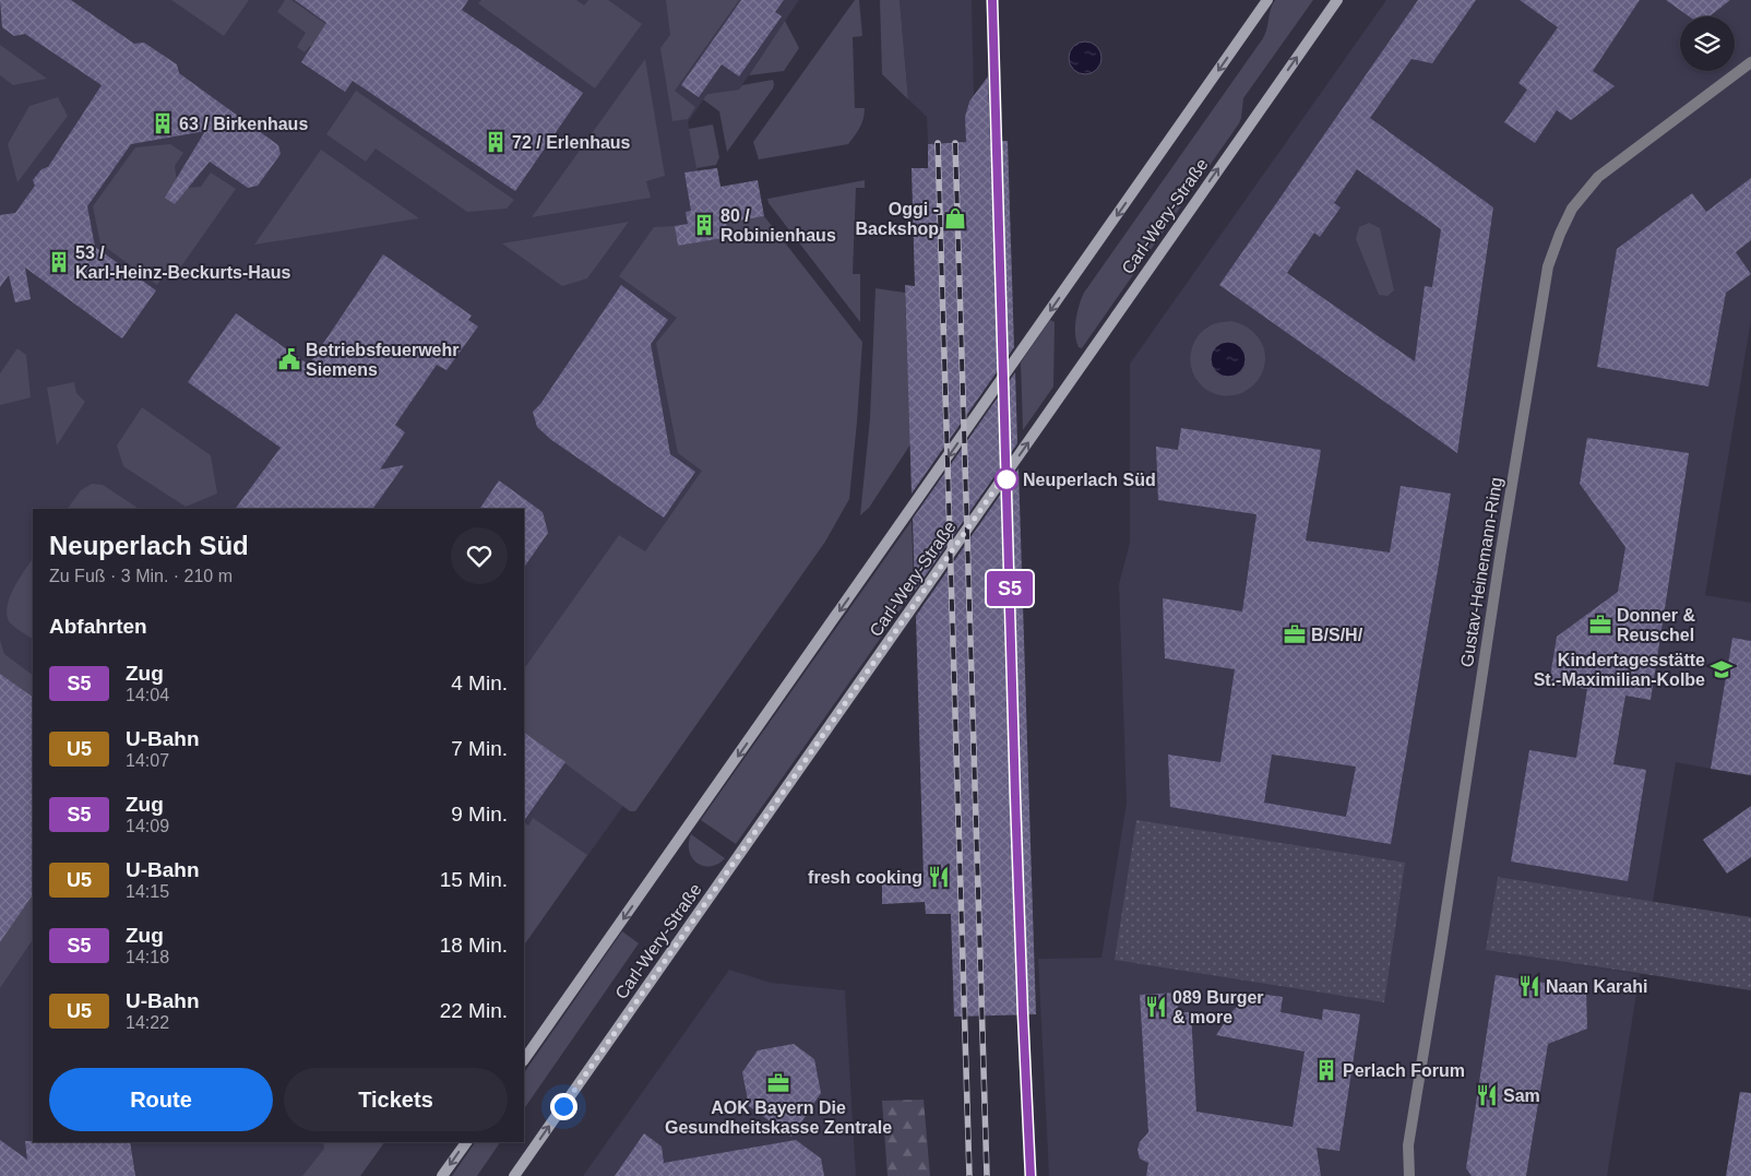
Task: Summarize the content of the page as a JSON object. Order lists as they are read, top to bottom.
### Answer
{
  "streets": {
    "main road": ["Carl-Wery-Straße"],
    "street": ["Gustav-Heinemann-Ring"]
  },
  "places": {
    "building": [
      "63 / Birkenhaus",
      "72 / Erlenhaus",
      "80 / Robinienhaus",
      "53 / Karl-Heinz-Beckurts-Haus",
      "Perlach Forum"
    ],
    "shop": ["Oggi - Backshop"],
    "public building": ["Betriebsfeuerwehr Siemens"],
    "other": ["Neuperlach Süd"],
    "office": ["Donner & Reuschel", "B/S/H/", "AOK Bayern Die Gesundheitskasse Zentrale"],
    "school or university": ["Kindertagesstätte St.-Maximilian-Kolbe"],
    "restaurant": [
      "fresh cooking",
      "Naan Karahi",
      "089 Burger & more",
      "Sam"
    ]
  },
  "page": {
    "on_map": "S5",
    "heading": [
      ["Neuperlach Süd", "Zu Fuß · 3 Min. · 210 m"],
      "Abfahrten"
    ],
    "list": [
      {
        "mark": "S5",
        "name": "Zug",
        "note": "14:04",
        "value": "4 Min."
      },
      {
        "mark": "U5",
        "name": "U-Bahn",
        "note": "14:07",
        "value": "7 Min."
      },
      {
        "mark": "S5",
        "name": "Zug",
        "note": "14:09",
        "value": "9 Min."
      },
      {
        "mark": "U5",
        "name": "U-Bahn",
        "note": "14:15",
        "value": "15 Min."
      },
      {
        "mark": "S5",
        "name": "Zug",
        "note": "14:18",
        "value": "18 Min."
      },
      {
        "mark": "U5",
        "name": "U-Bahn",
        "note": "14:22",
        "value": "22 Min."
      }
    ],
    "buttons": ["Route", "Tickets"]
  }
}
